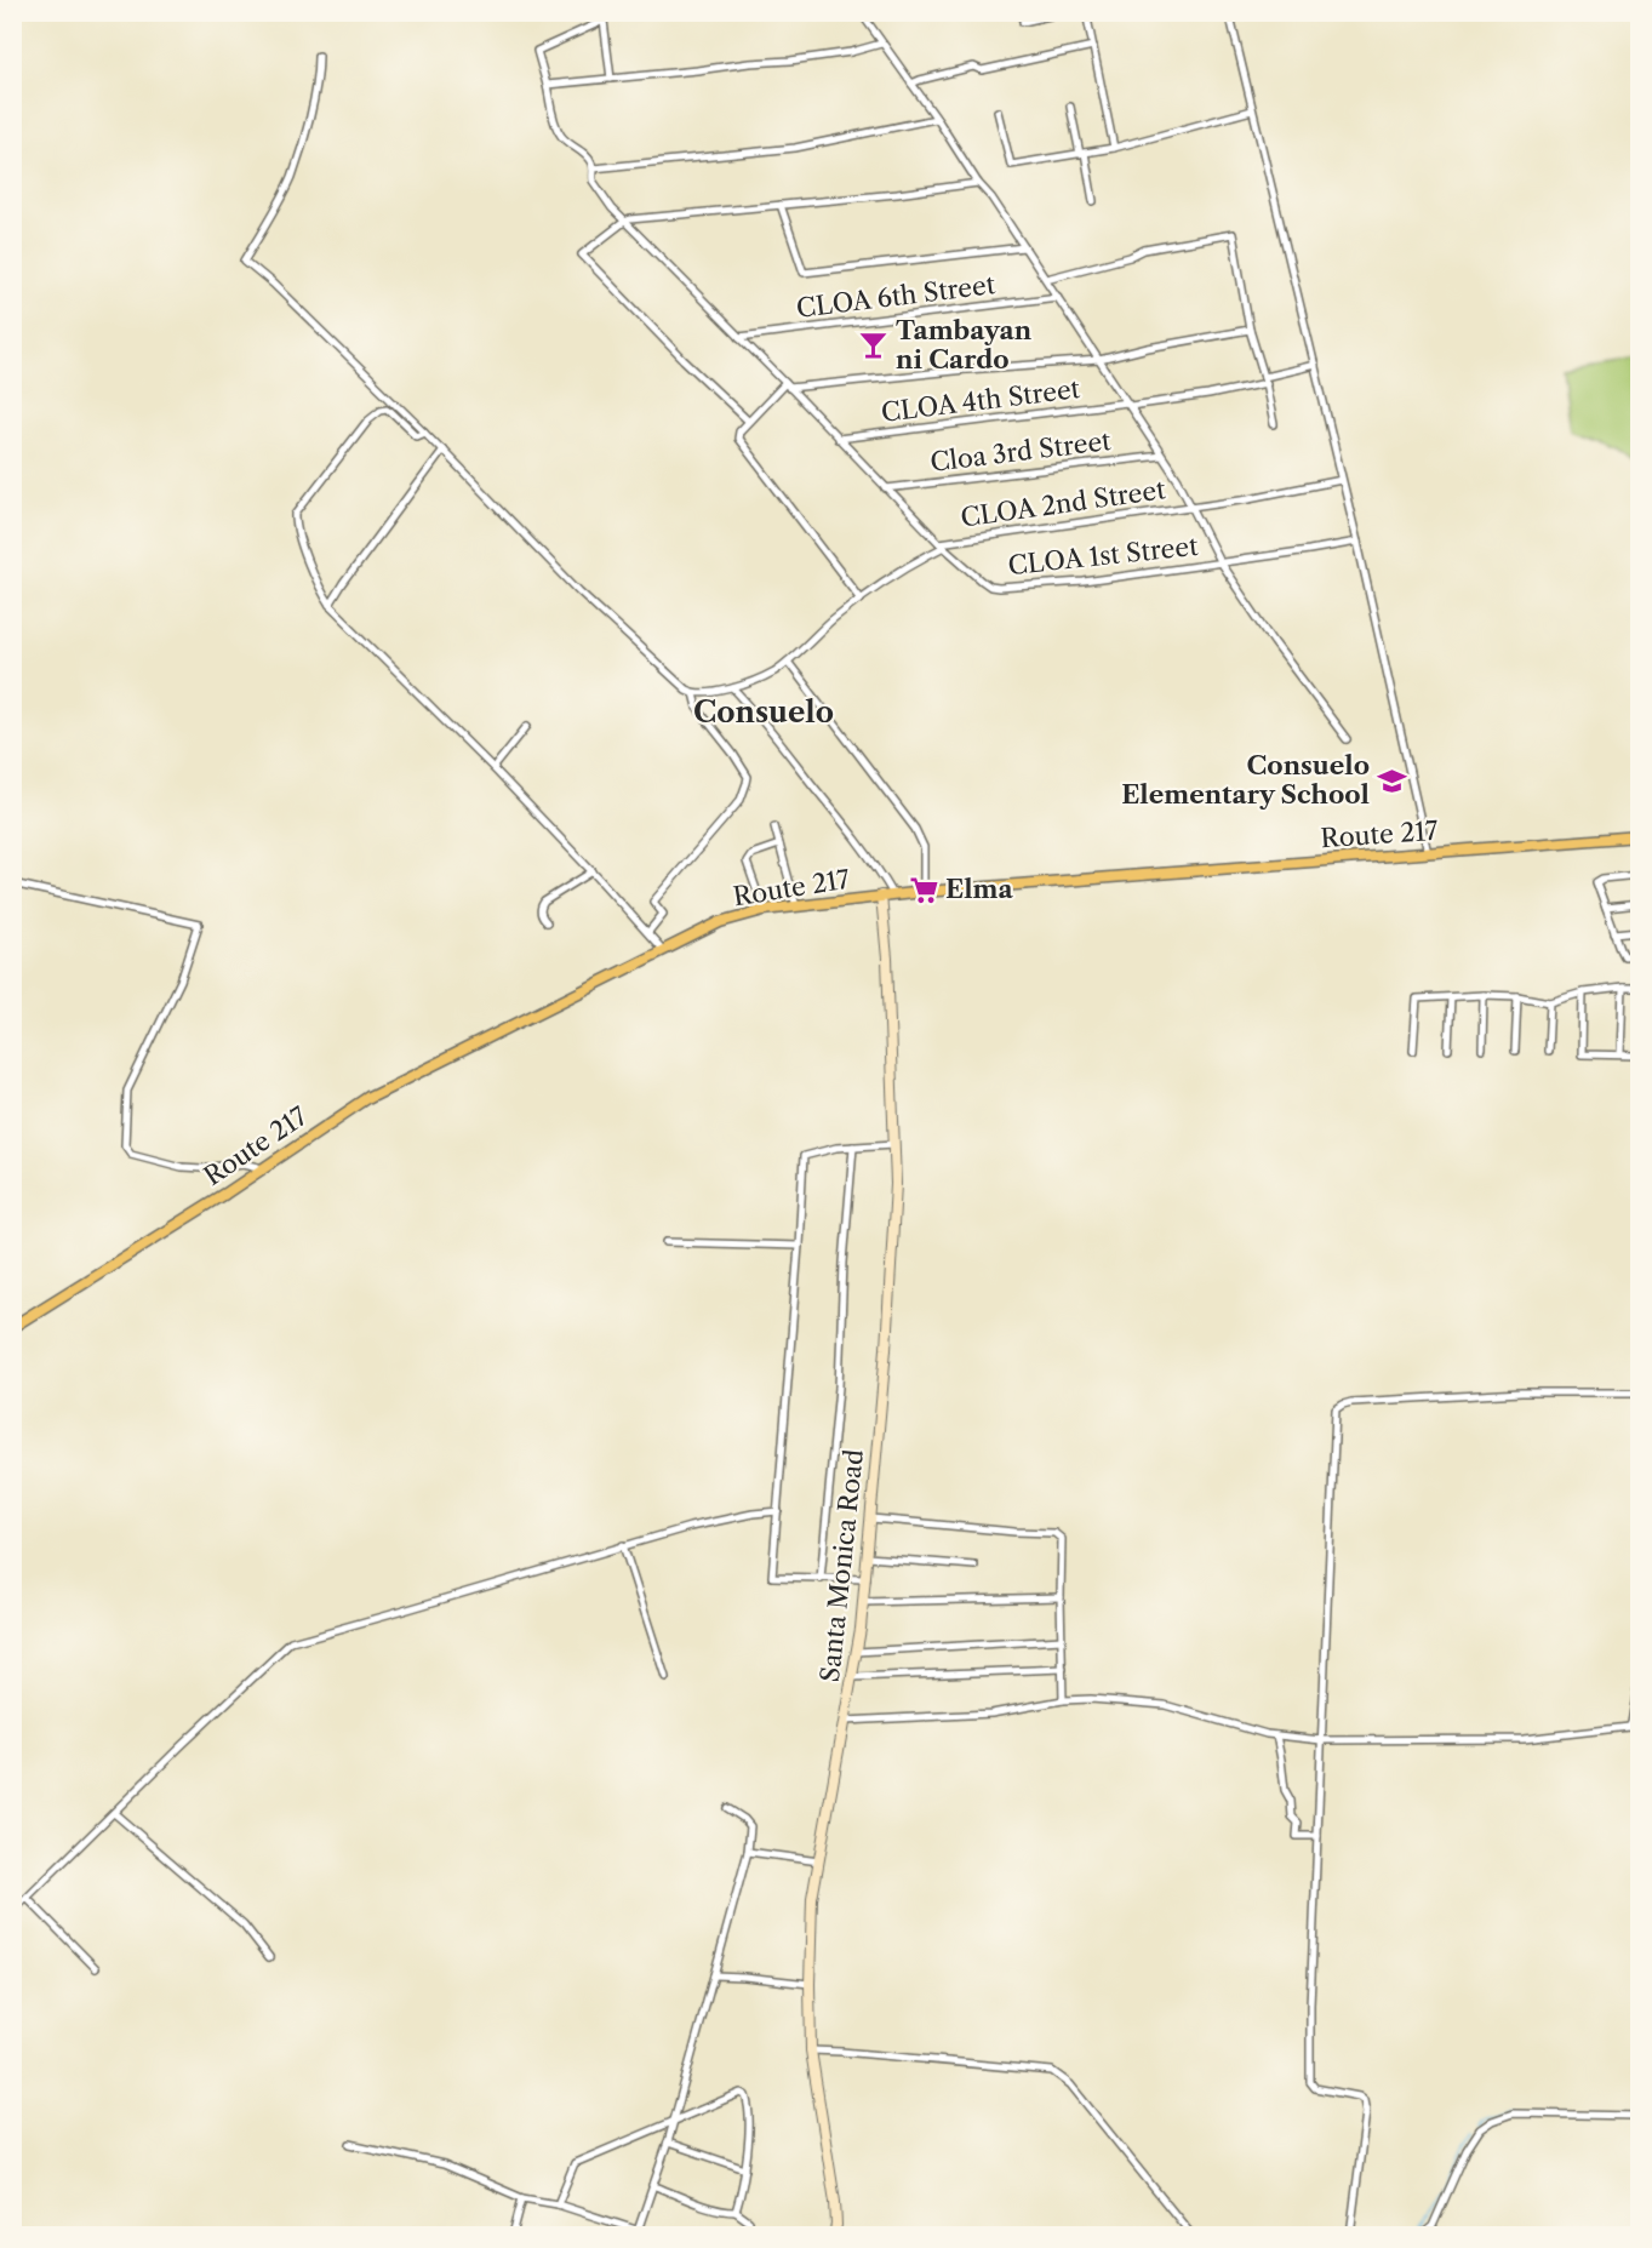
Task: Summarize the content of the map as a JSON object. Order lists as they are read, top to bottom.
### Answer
{
  "streets": {
    "main road": ["Route 217"],
    "street": [
      "CLOA 6th Street",
      "CLOA 4th Street",
      "Cloa 3rd Street",
      "CLOA 2nd Street",
      "CLOA 1st Street",
      "Santa Monica Road"
    ]
  },
  "crossings": [
    ["CLOA 2nd Street", "CLOA 1st Street"],
    ["Route 217", "Santa Monica Road"]
  ],
  "districts": ["Consuelo"],
  "places": {
    "bar": ["Tambayan ni Cardo"],
    "school or university": ["Consuelo Elementary School"],
    "supermarket": ["Elma"]
  }
}
